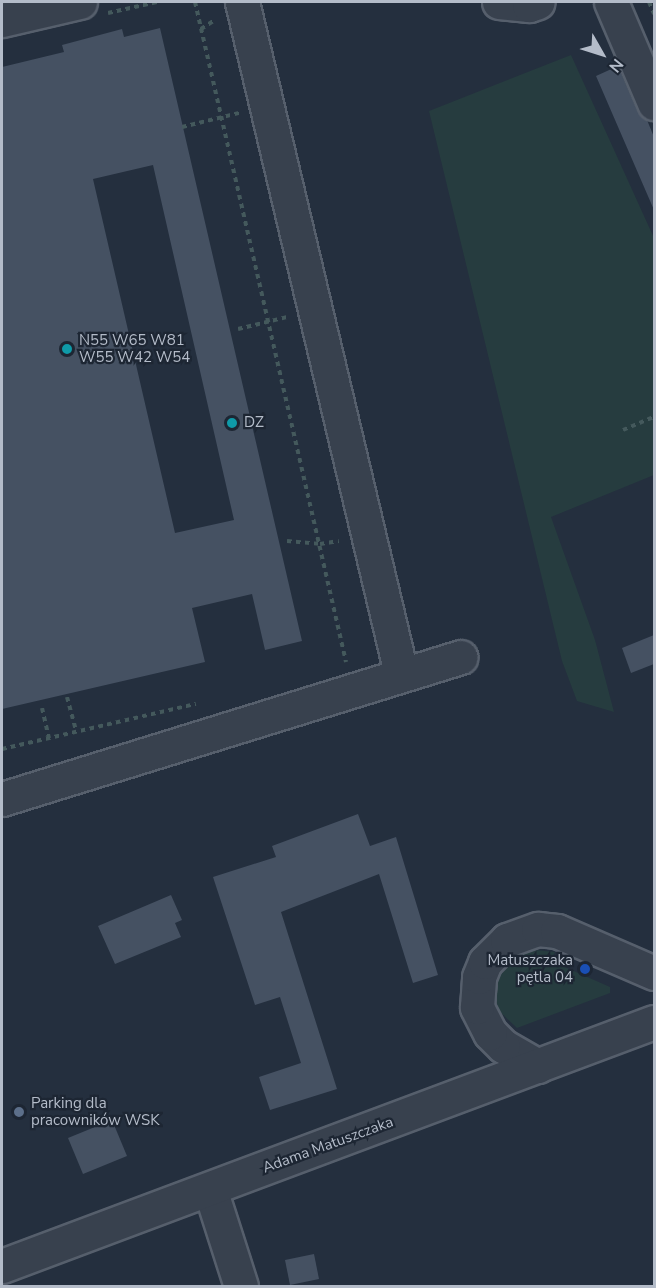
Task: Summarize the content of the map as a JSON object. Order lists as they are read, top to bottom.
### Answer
{
  "streets": {
    "street": ["Adama Matuszczaka"]
  },
  "places": [
    "N55 W65 W81 W55 W42 W54",
    "DZ",
    "Matuszczaka pętla 04",
    "Parking dla pracowników WSK"
  ],
  "north": "bottom right"
}
